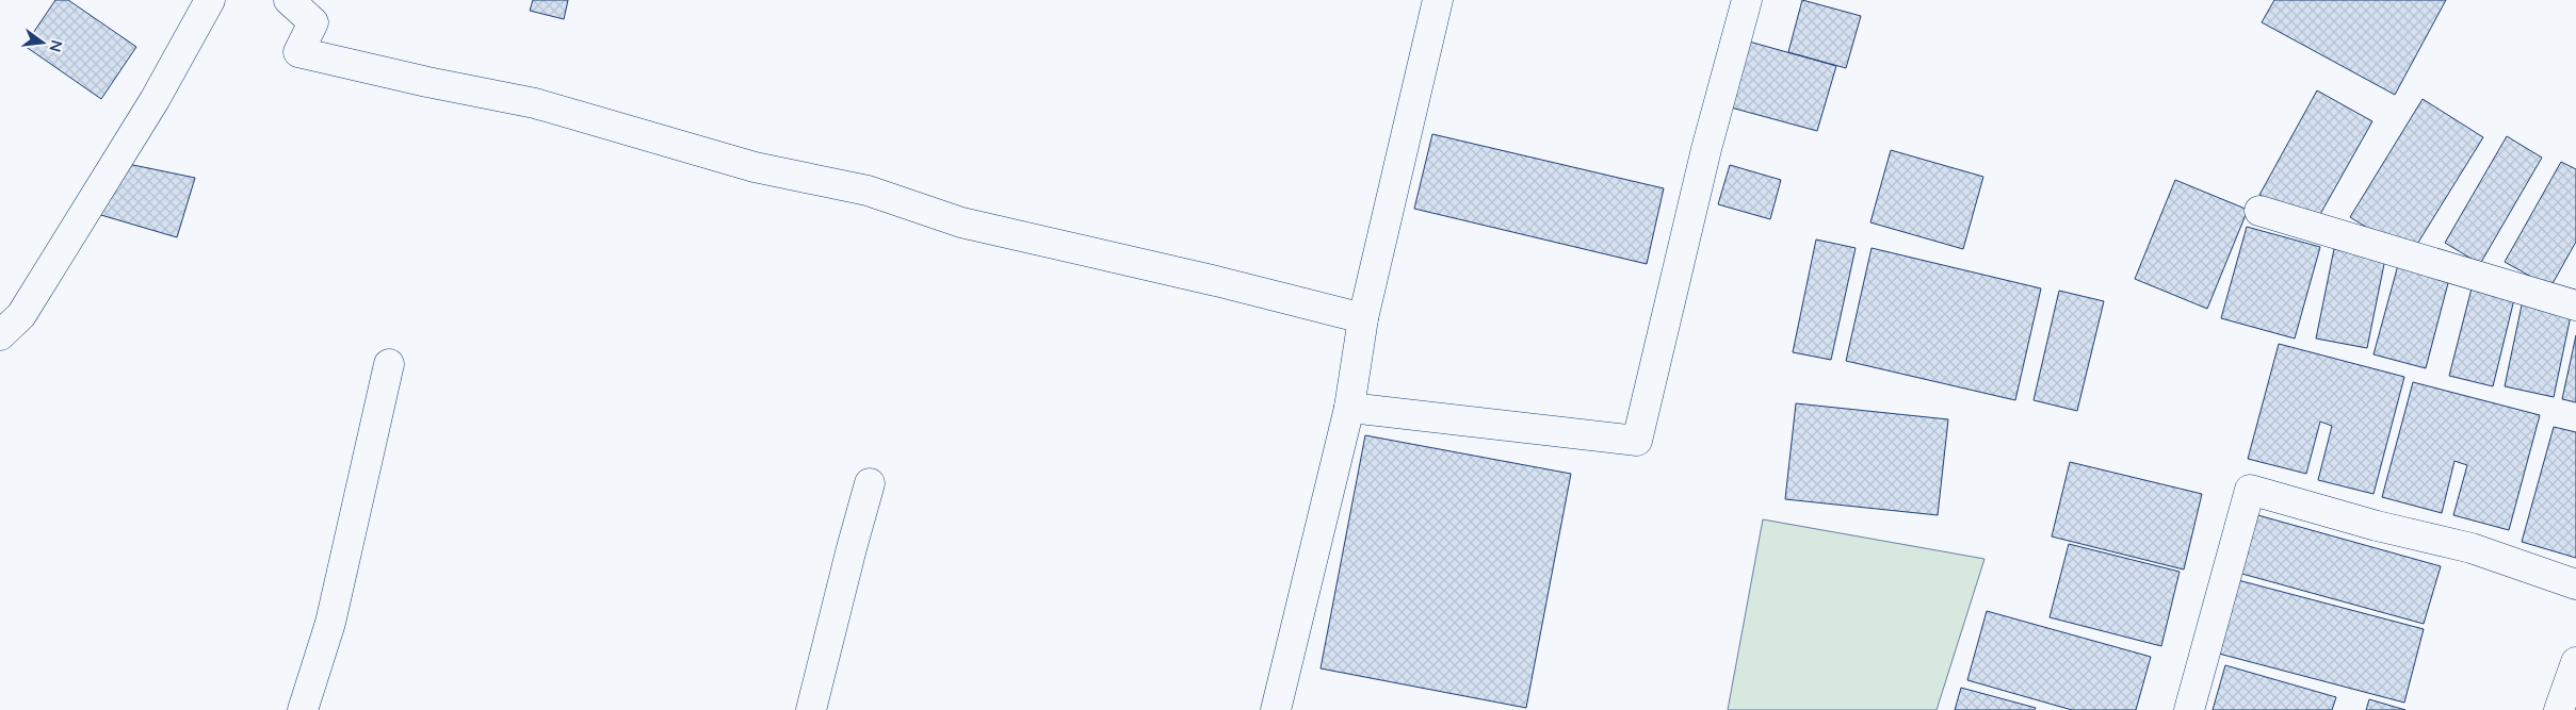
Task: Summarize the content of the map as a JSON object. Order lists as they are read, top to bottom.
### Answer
{
  "north": "right"
}
